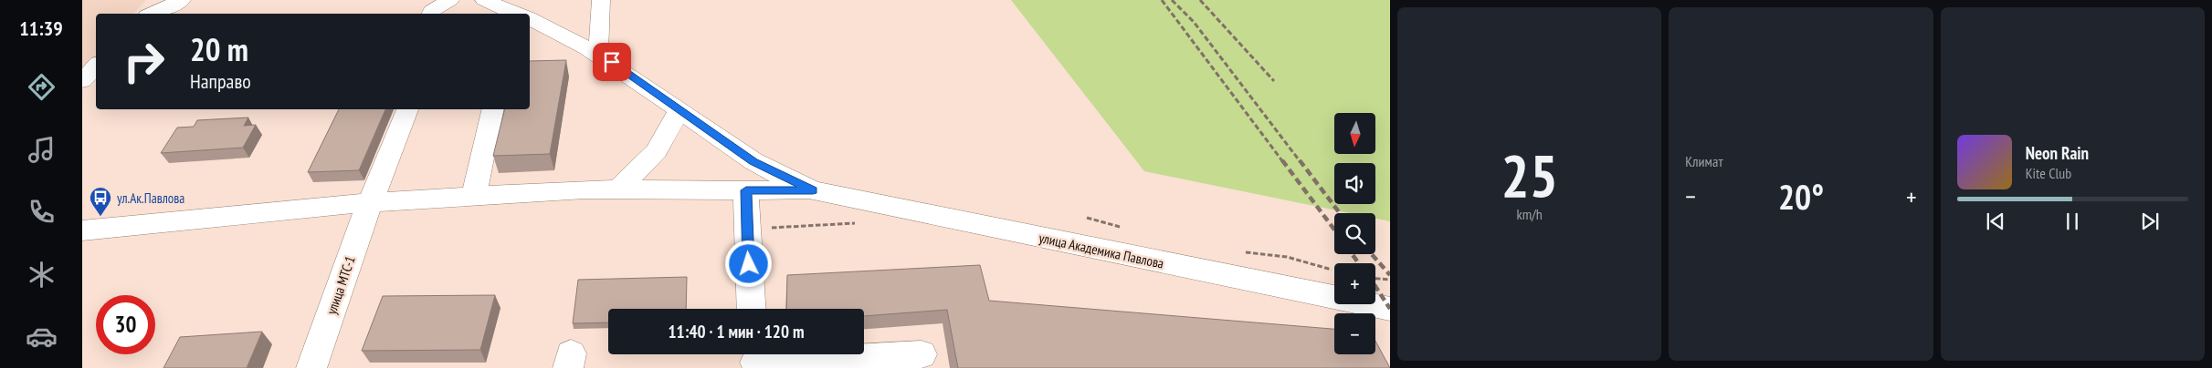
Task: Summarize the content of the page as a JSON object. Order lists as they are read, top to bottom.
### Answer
{
  "streets": {
    "street": ["улица Академика Павлова", "улица МТС-1"]
  },
  "places": {
    "bus stop": ["ул.Ак.Павлова"]
  },
  "north": "bottom",
  "page": {
    "tabs": "11:39",
    "tile": [
      ["25", "km/h"],
      "Климат"
    ],
    "turn": ["20 m", "Направо"],
    "map_buttons": ["+", "−"],
    "song": ["Neon Rain", "Kite Club"],
    "heat": ["−", "20°", "+"],
    "limit": "30",
    "trip": "11:40 · 1 мин · 120 m"
  }
}
